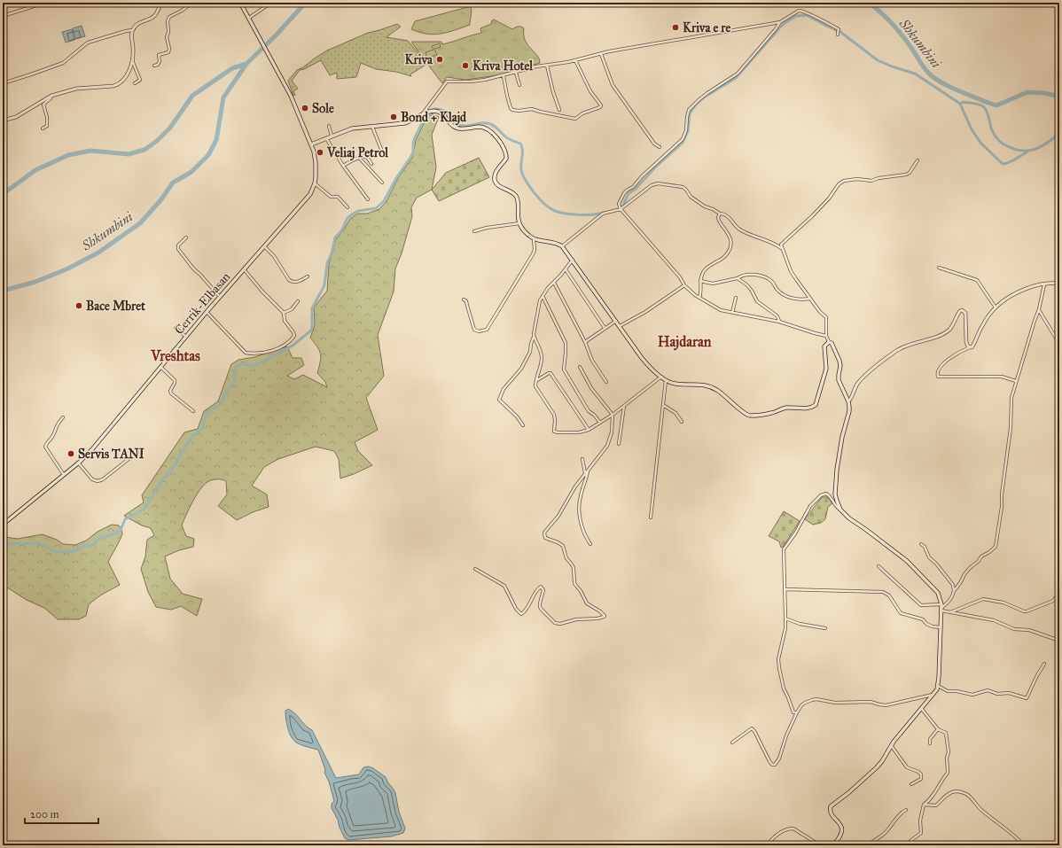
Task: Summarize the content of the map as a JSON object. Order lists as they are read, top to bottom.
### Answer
{
  "streets": {
    "main road": ["Cerrik-Elbasan"]
  },
  "districts": ["Hajdaran", "Vreshtas"],
  "water": ["Shkumbini"],
  "places": [
    "Kriva e re",
    "Kriva",
    "Kriva Hotel",
    "Sole",
    "Bond + Klajd",
    "Veliaj Petrol",
    "Bace Mbret",
    "Servis TANI"
  ],
  "scale_bar": "200 m"
}
